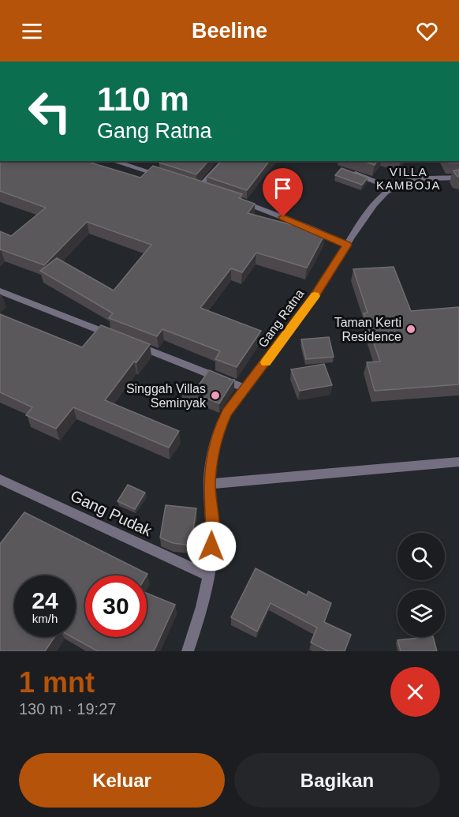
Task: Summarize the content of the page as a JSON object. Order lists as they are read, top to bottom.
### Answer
{
  "streets": {
    "street": ["Gang Ratna", "Gang Pudak"]
  },
  "crossings": [
    ["Gang Ratna", "Gang Pudak"]
  ],
  "districts": ["VILLA KAMBOJA"],
  "places": ["Taman Kerti Residence", "Singgah Villas Seminyak"],
  "page": {
    "header": "Beeline",
    "turn": ["110 m", "Gang Ratna"],
    "speed": "24 km/h",
    "limit": "30",
    "heading": ["1 mnt", "130 m · 19:27"],
    "buttons": ["Keluar", "Bagikan"]
  }
}
